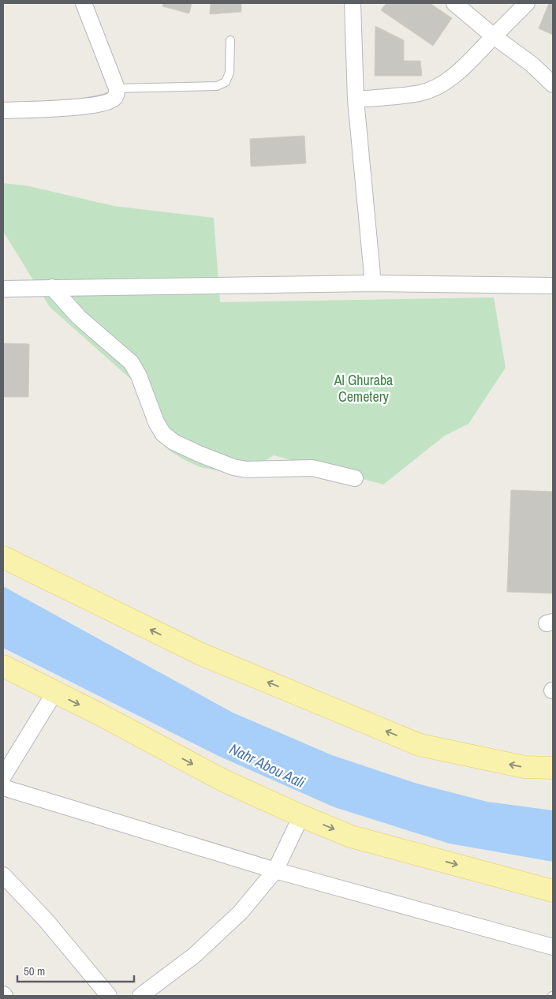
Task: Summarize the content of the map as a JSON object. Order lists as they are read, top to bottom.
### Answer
{
  "water": ["Nahr Abou Aali"],
  "parks": ["Al Ghuraba Cemetery"],
  "scale_bar": "50 m"
}
